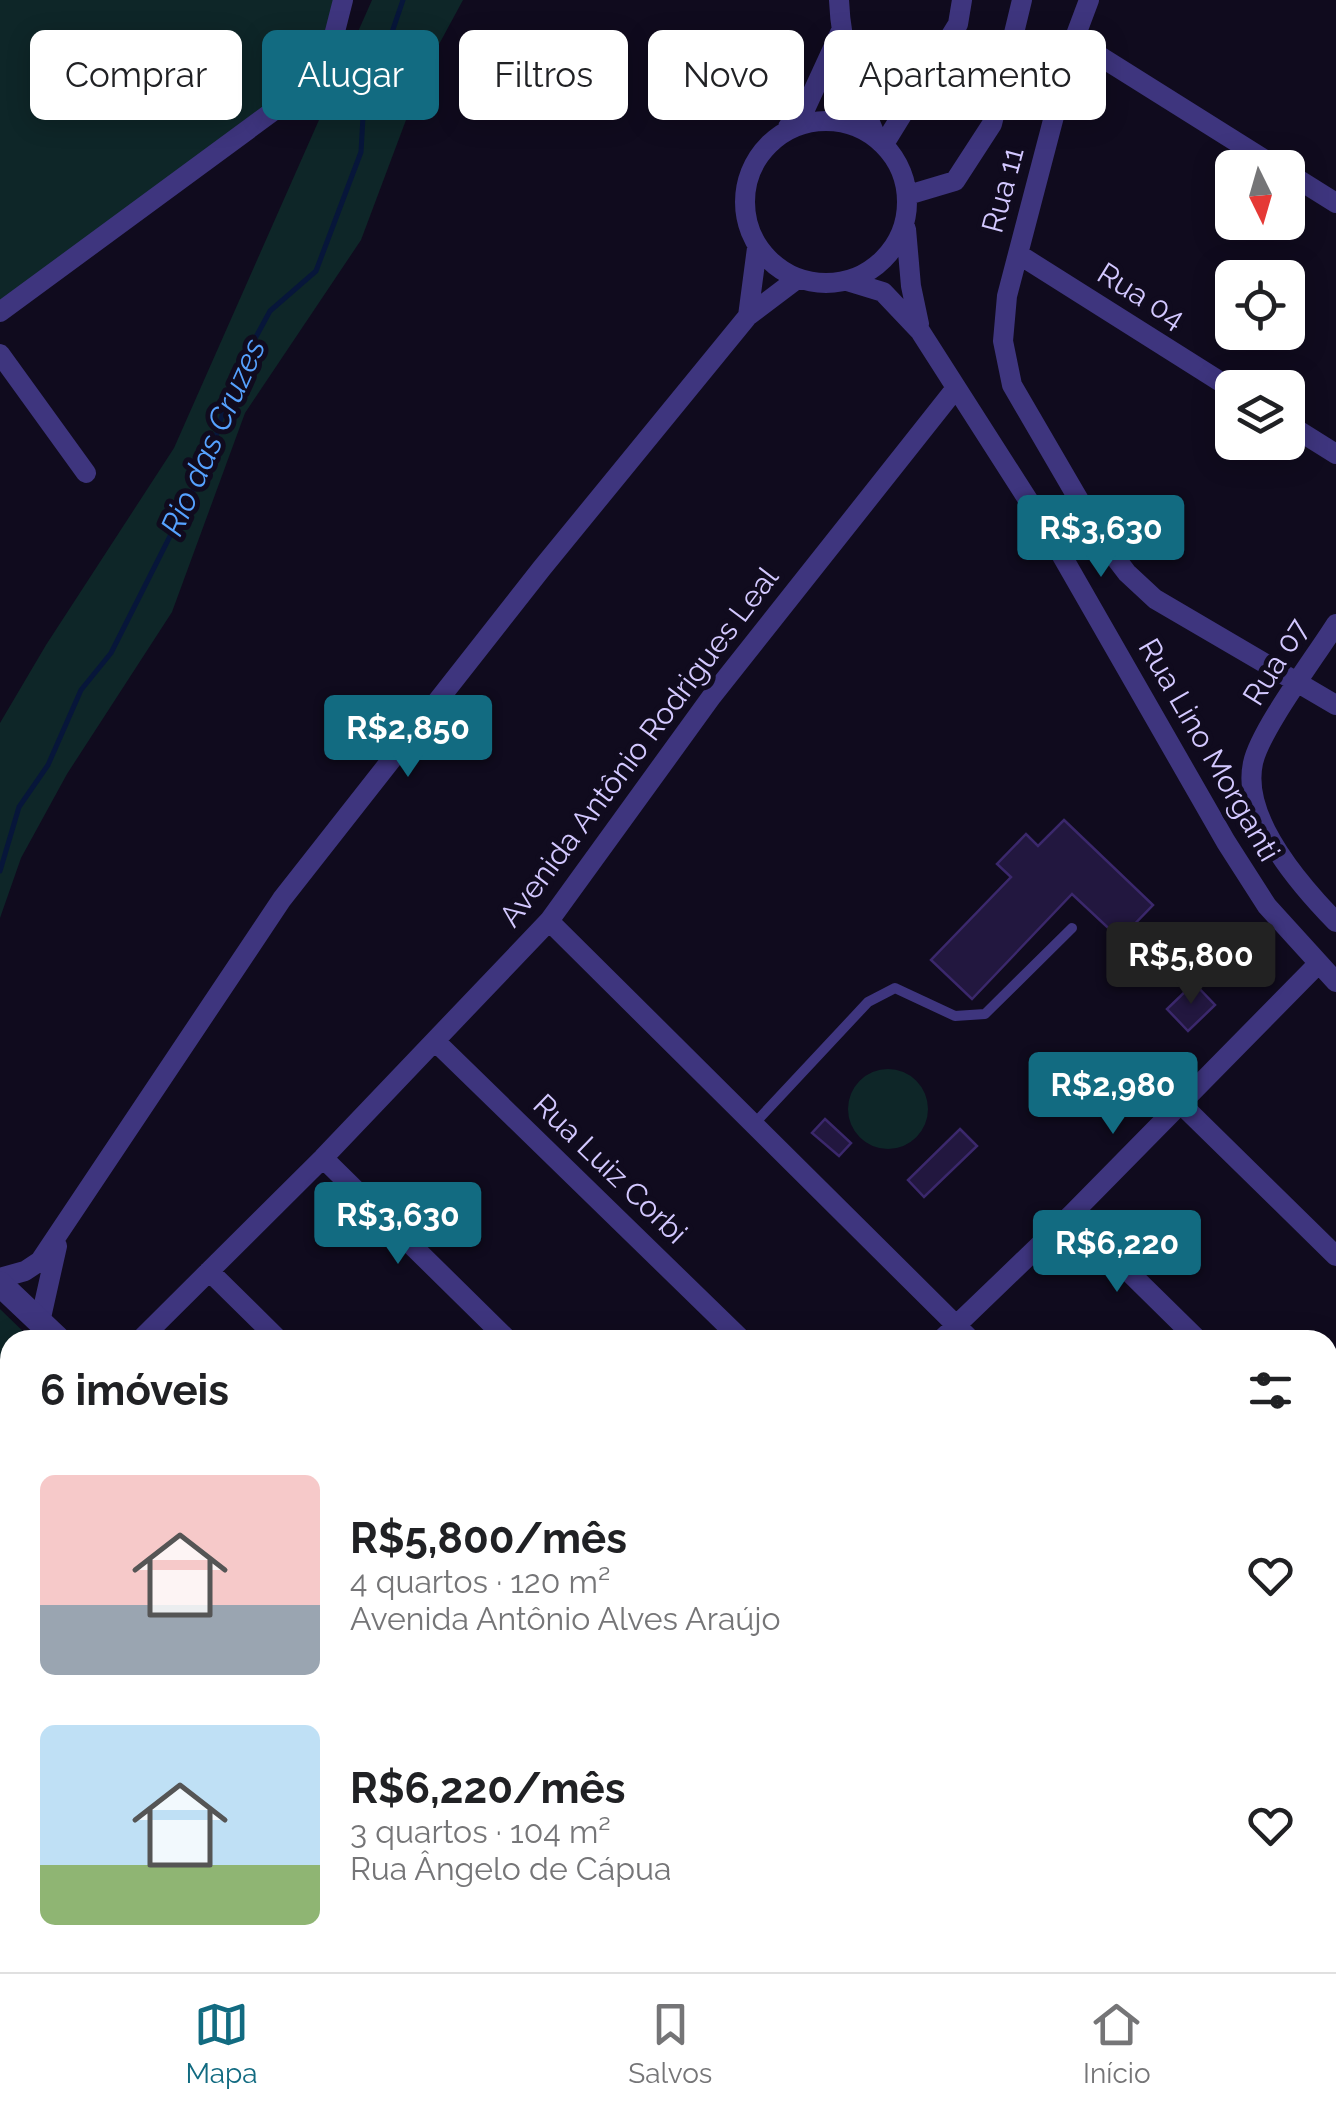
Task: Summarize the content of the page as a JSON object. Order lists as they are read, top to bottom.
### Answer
{
  "streets": {
    "street": [
      "Rua 11",
      "Rua 04",
      "Rua 07",
      "Avenida Antônio Rodrigues Leal",
      "Rua Lino Morganti",
      "Rua Luiz Corbi"
    ]
  },
  "crossings": [
    ["Rua 11", "Rua 04"],
    ["Rua 11", "Rua 07"],
    ["Avenida Antônio Rodrigues Leal", "Rua Lino Morganti"],
    ["Avenida Antônio Rodrigues Leal", "Rua Luiz Corbi"]
  ],
  "water": ["Rio das Cruzes"],
  "north": "bottom",
  "page": {
    "chip": [
      "Comprar",
      "Alugar",
      "Filtros",
      "Novo",
      "Apartamento"
    ],
    "price": [
      "R$3,630",
      "R$2,850",
      "R$5,800",
      "R$2,980",
      "R$3,630",
      "R$6,220"
    ],
    "heading": "6 imóveis",
    "list": [
      {
        "name": "R$5,800/mês",
        "note": "4 quartos · 120 m² · Avenida Antônio Alves Araújo"
      },
      {
        "name": "R$6,220/mês",
        "note": "3 quartos · 104 m² · Rua Ângelo de Cápua"
      }
    ],
    "tabs": ["Mapa", "Salvos", "Início"]
  }
}
